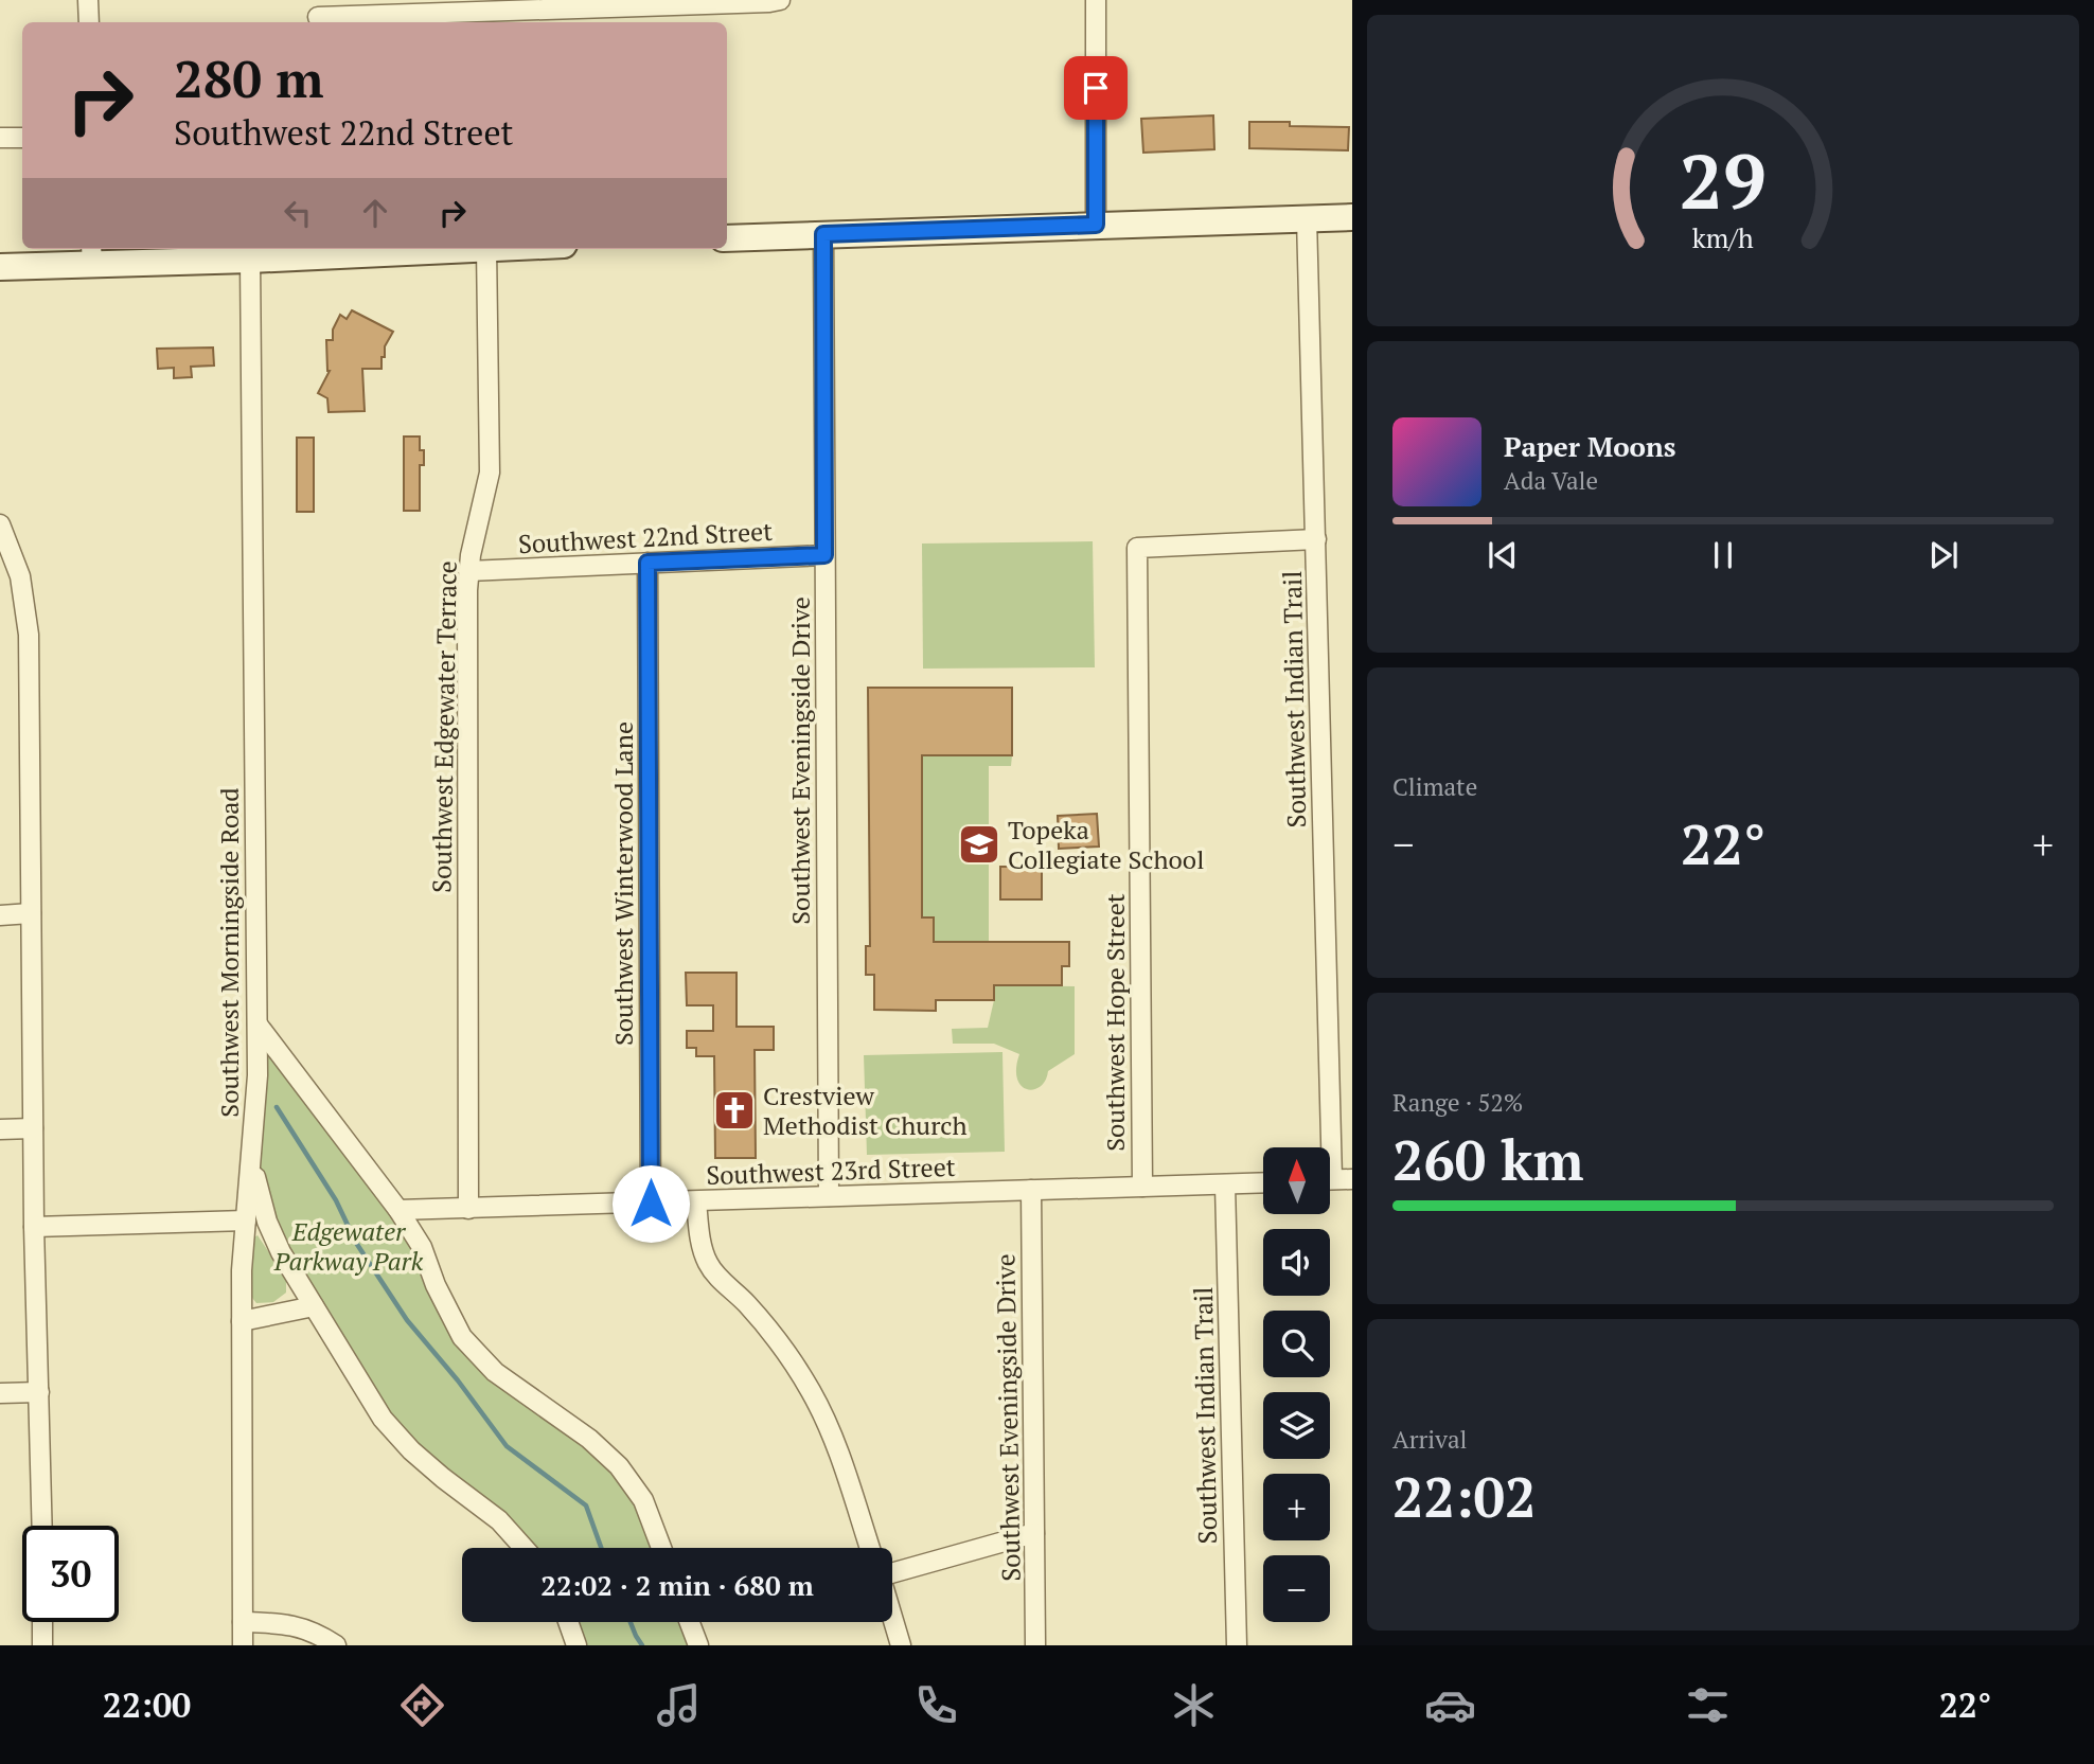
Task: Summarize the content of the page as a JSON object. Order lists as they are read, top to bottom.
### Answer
{
  "streets": {
    "street": [
      "Southwest 22nd Street",
      "Southwest Indian Trail",
      "Southwest Edgewater Terrace",
      "Southwest Eveningside Drive",
      "Southwest Winterwood Lane",
      "Southwest Morningside Road",
      "Southwest Hope Street",
      "Southwest 23rd Street"
    ]
  },
  "crossings": [
    ["Southwest 22nd Street", "Southwest Edgewater Terrace"],
    ["Southwest 22nd Street", "Southwest Eveningside Drive"],
    ["Southwest 22nd Street", "Southwest Winterwood Lane"],
    ["Southwest Indian Trail", "Southwest Hope Street"],
    ["Southwest Indian Trail", "Southwest 23rd Street"],
    ["Southwest Edgewater Terrace", "Southwest 23rd Street"],
    ["Southwest Eveningside Drive", "Southwest 23rd Street"],
    ["Southwest Winterwood Lane", "Southwest 23rd Street"],
    ["Southwest Hope Street", "Southwest 23rd Street"]
  ],
  "parks": ["Edgewater Parkway Park"],
  "places": {
    "school or university": ["Topeka Collegiate School"],
    "church": ["Crestview Methodist Church"]
  },
  "north": "top",
  "page": {
    "turn": ["280 m", "Southwest 22nd Street"],
    "song": ["Paper Moons", "Ada Vale"],
    "tile": [
      "Climate",
      ["Range · 52%", "260 km"],
      ["Arrival", "22:02"]
    ],
    "heat": ["−", "22°", "+"],
    "map_buttons": ["+", "−"],
    "limit": "30",
    "trip": "22:02 · 2 min · 680 m",
    "tabs": ["22:00", "22°"],
    "gauge": ["29", "km/h"]
  }
}
